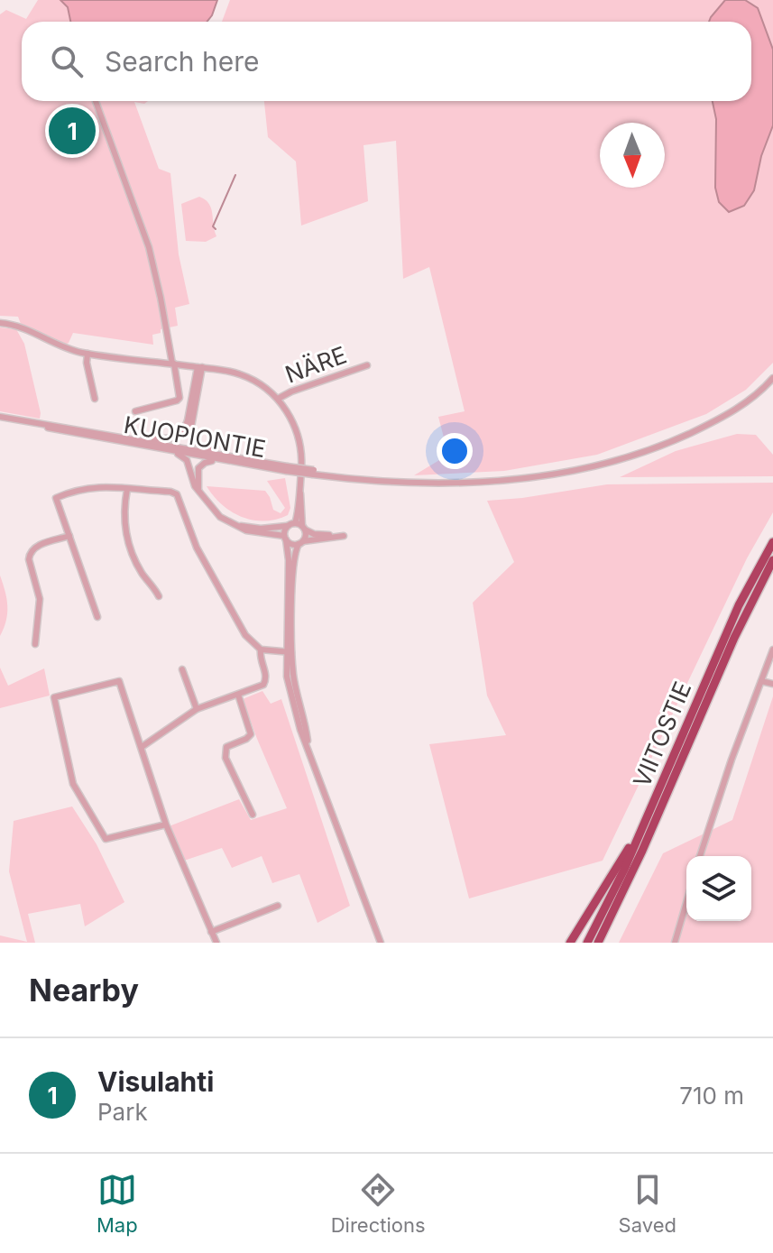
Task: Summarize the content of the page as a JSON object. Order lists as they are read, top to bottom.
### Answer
{
  "streets": {
    "highway": ["VIITOSTIE"],
    "street": ["NÄRE", "KUOPIONTIE"]
  },
  "north": "bottom",
  "page": {
    "search": "Search here",
    "pins": "1",
    "heading": "Nearby",
    "list": [
      {
        "mark": "1",
        "name": "Visulahti",
        "note": "Park",
        "value": "710 m"
      }
    ],
    "nav": ["Map", "Directions", "Saved"]
  }
}
